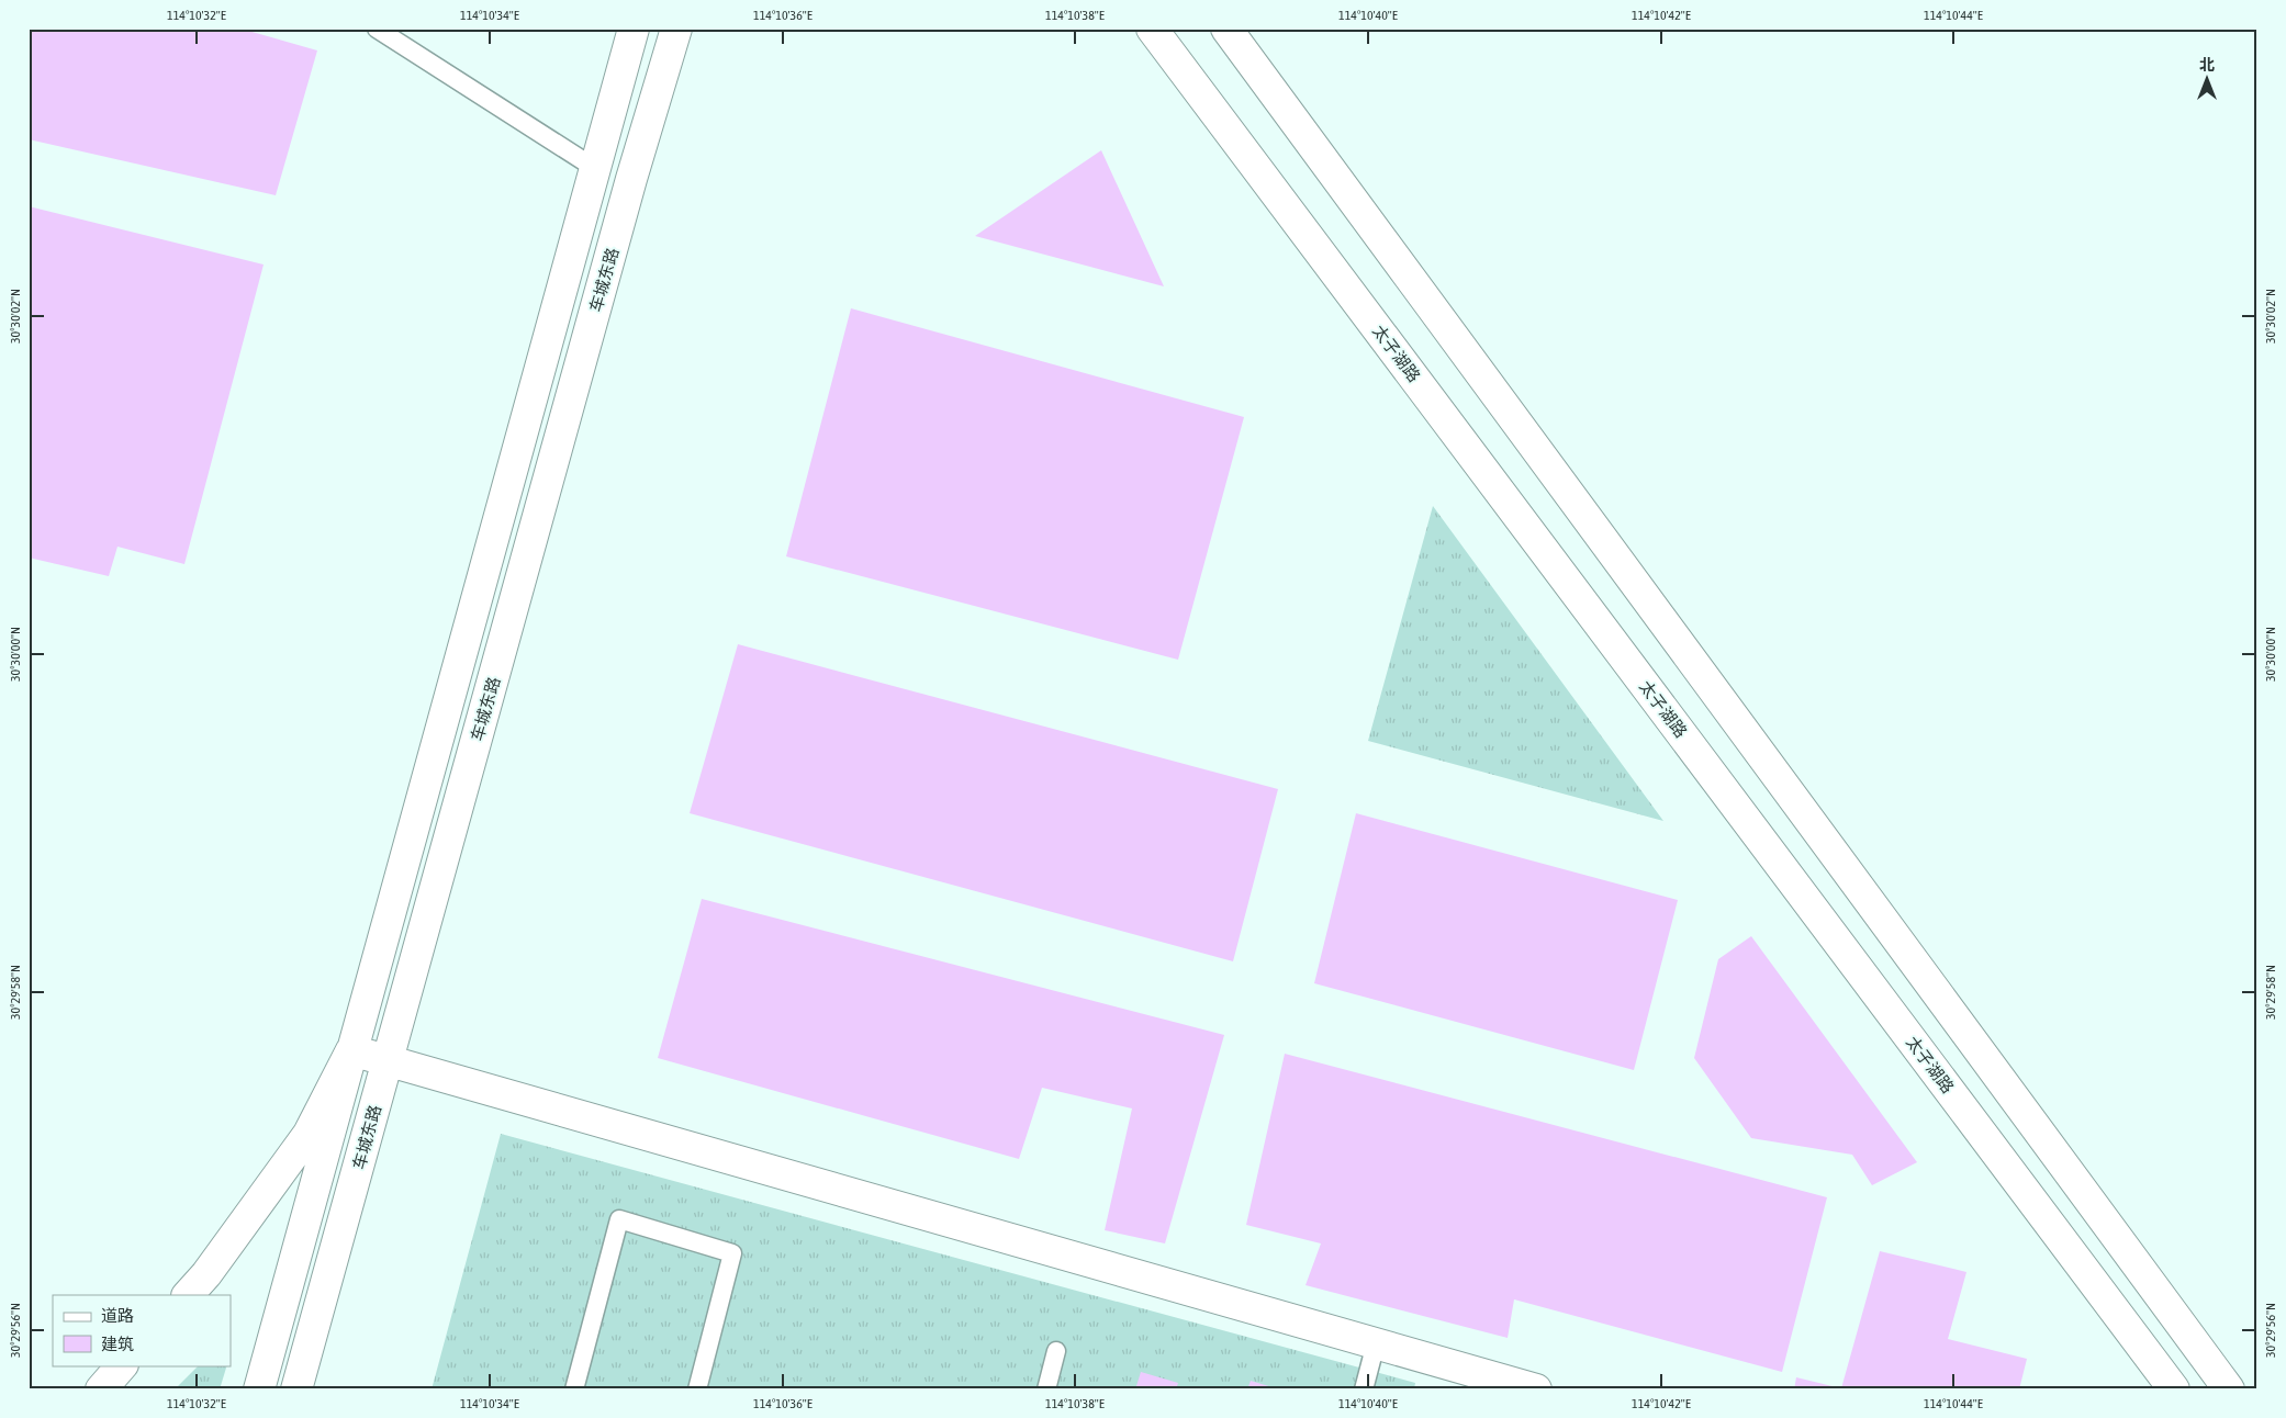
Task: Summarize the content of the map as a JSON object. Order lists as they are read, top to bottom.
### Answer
{
  "streets": {
    "main road": ["车城东路", "太子湖路"]
  },
  "legend": ["道路", "建筑"],
  "north": "top",
  "coordinates": [
    "114°10'32\"E",
    "114°10'34\"E",
    "114°10'36\"E",
    "114°10'38\"E",
    "114°10'40\"E",
    "114°10'42\"E",
    "114°10'44\"E",
    "30°30'02\"N",
    "30°30'00\"N",
    "30°29'58\"N",
    "30°29'56\"N"
  ]
}
